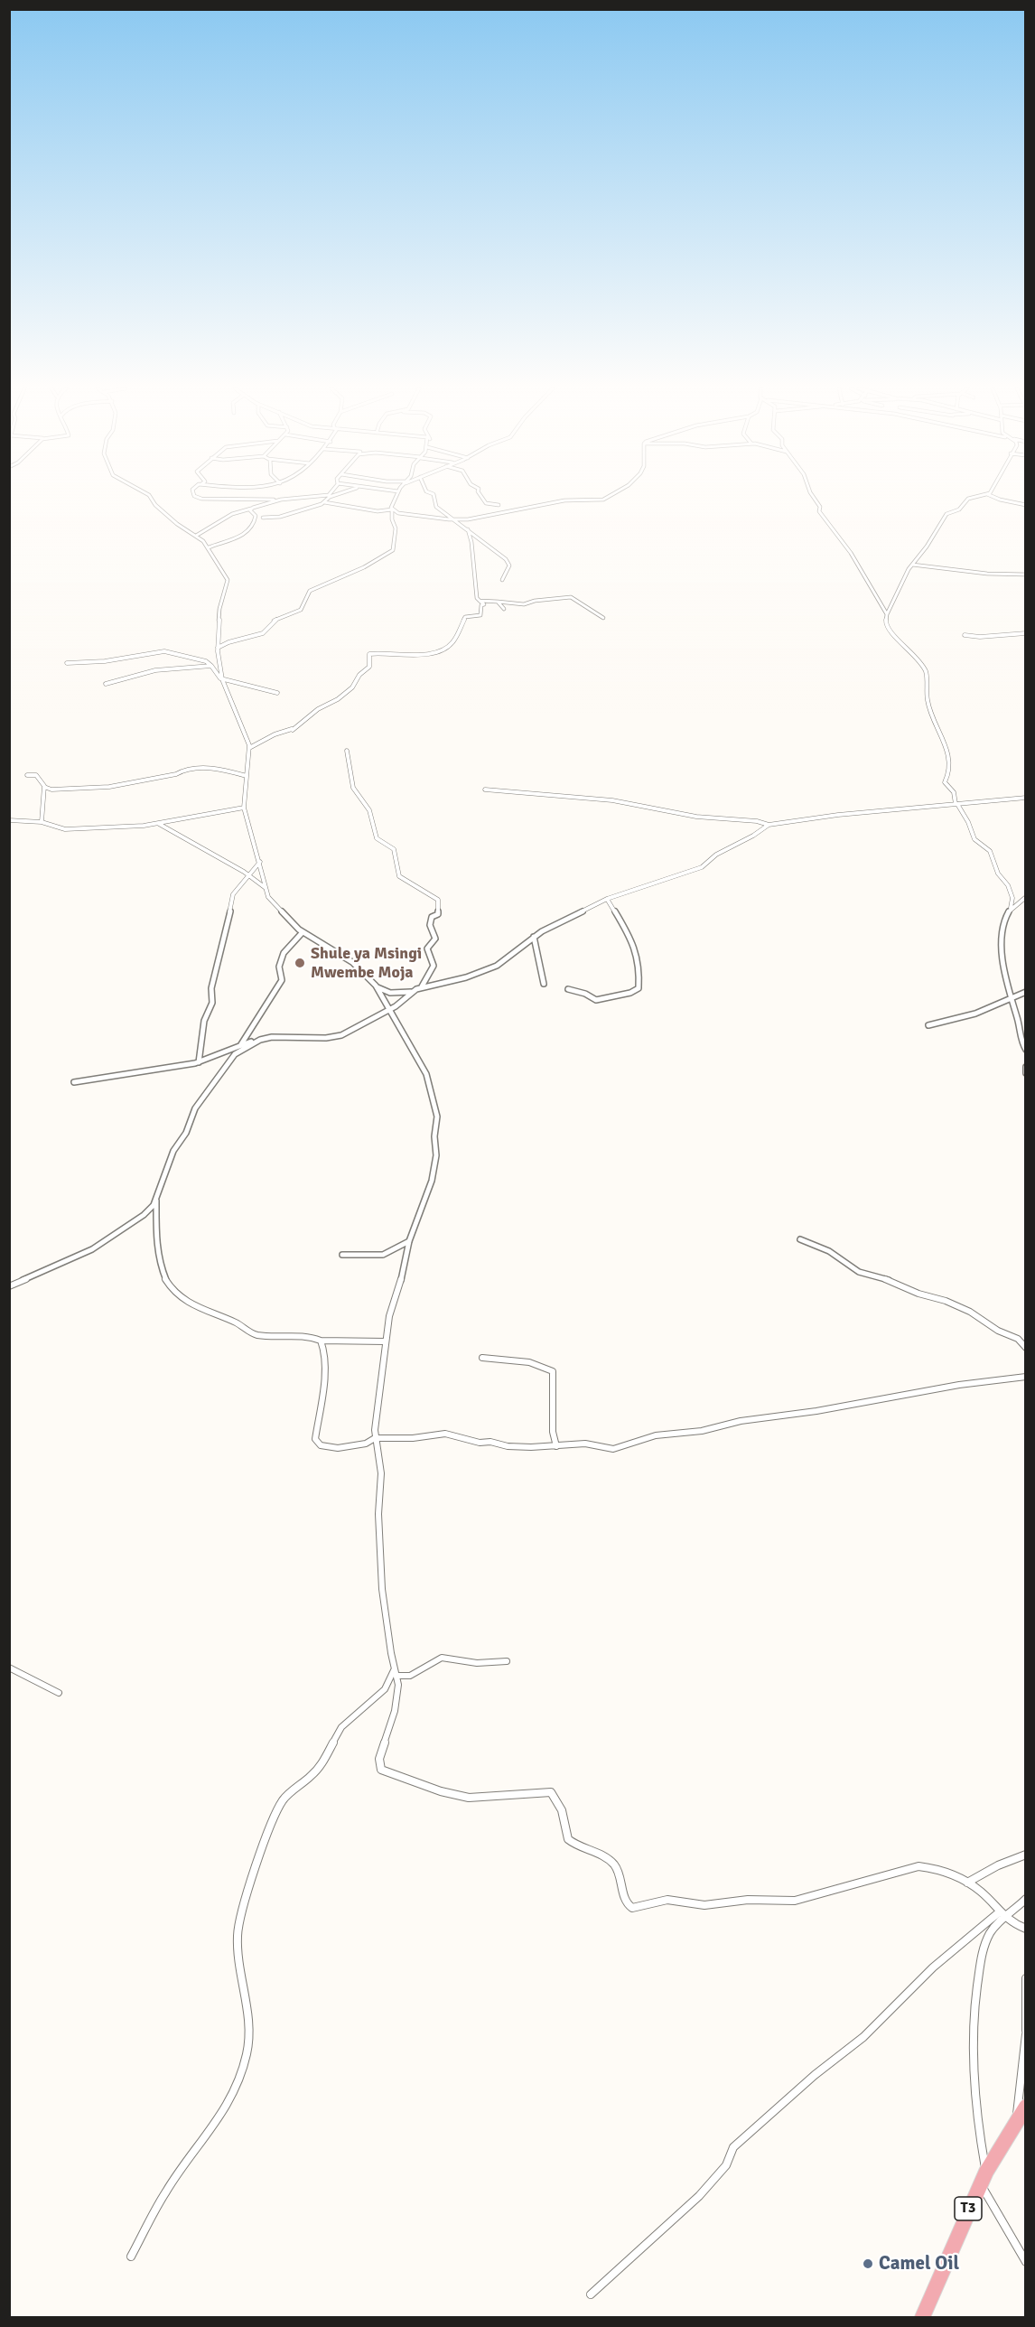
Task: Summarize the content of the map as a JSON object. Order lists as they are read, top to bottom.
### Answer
{
  "streets": {
    "highway": ["T3"]
  },
  "places": ["Shule ya Msingi Mwembe Moja", "Camel Oil"]
}
